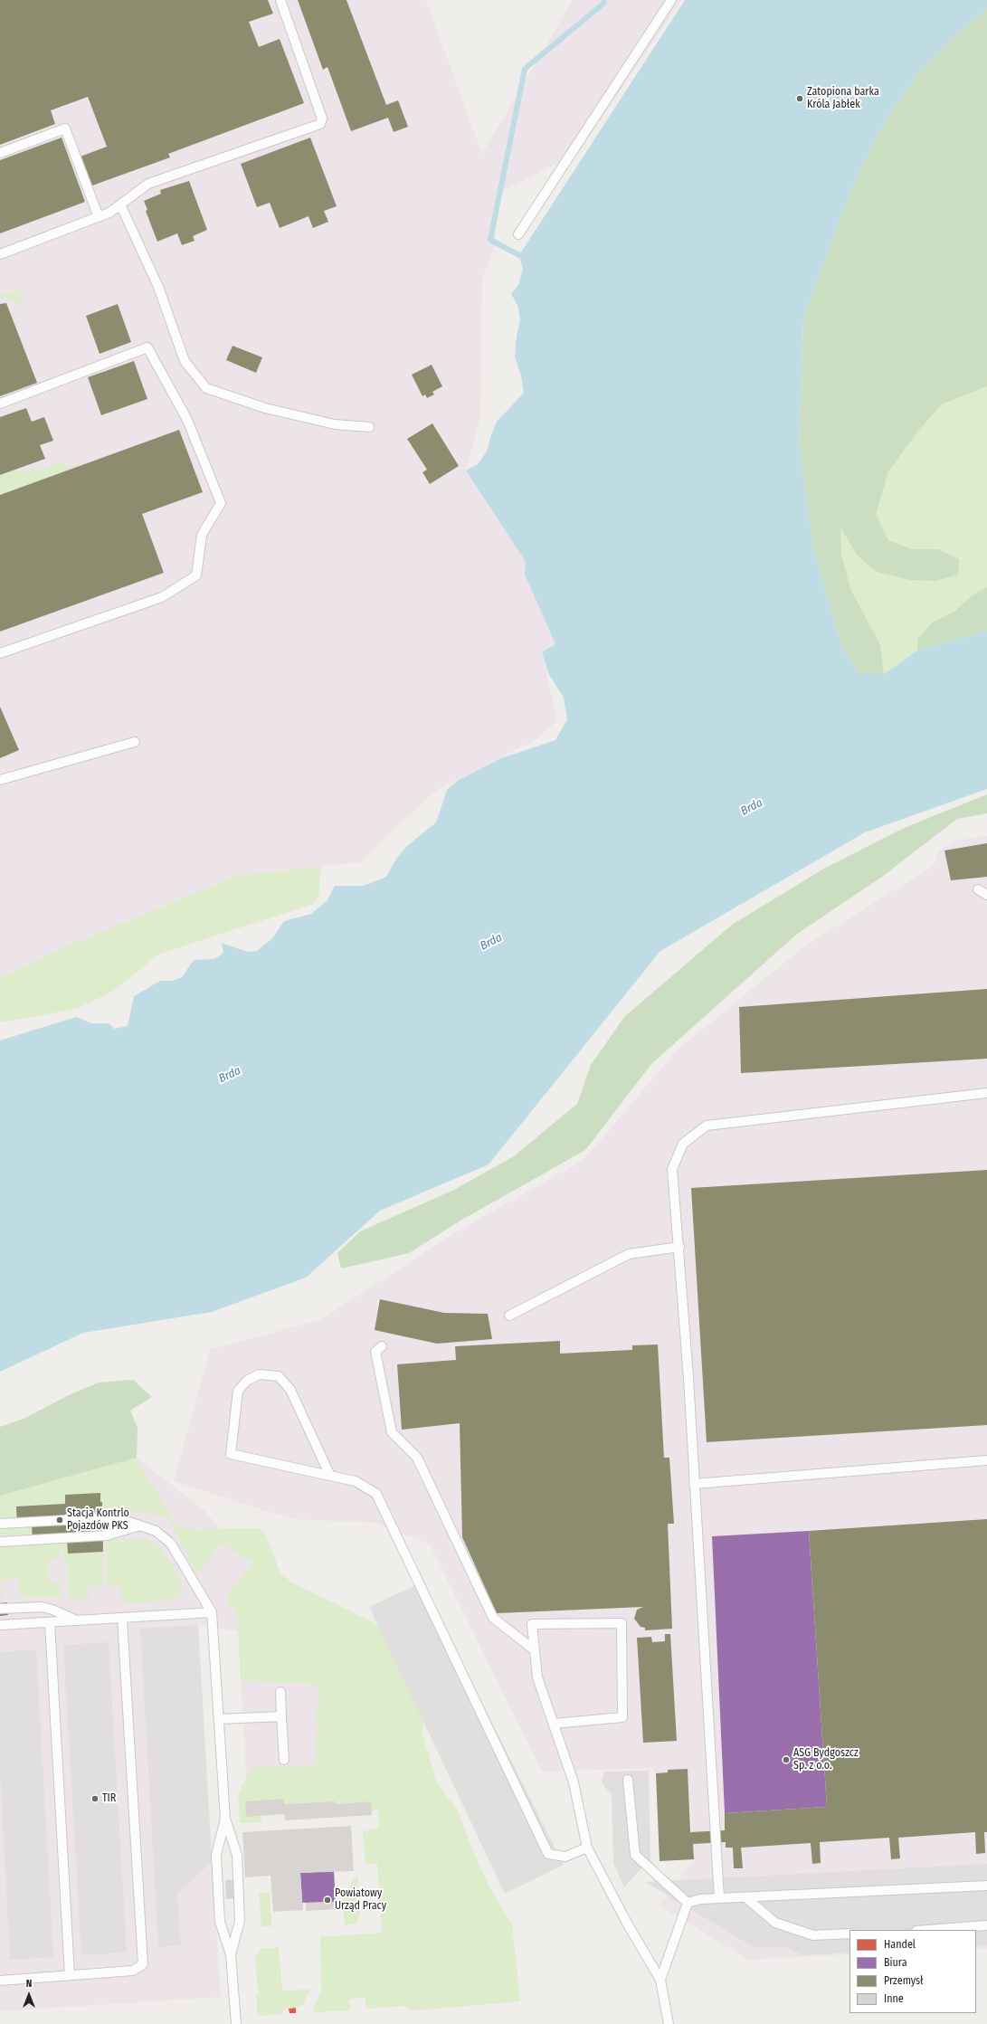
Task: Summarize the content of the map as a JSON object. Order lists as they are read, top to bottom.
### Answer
{
  "water": ["Brda"],
  "places": [
    "Zatopiona barka Króla Jabłek",
    "Stacja Kontrlo Pojazdów PKS",
    "ASG Bydgoszcz Sp. z o.o.",
    "TIR",
    "Powiatowy Urząd Pracy"
  ],
  "legend": [
    "Handel",
    "Biura",
    "Przemysł",
    "Inne"
  ],
  "north": "top"
}
